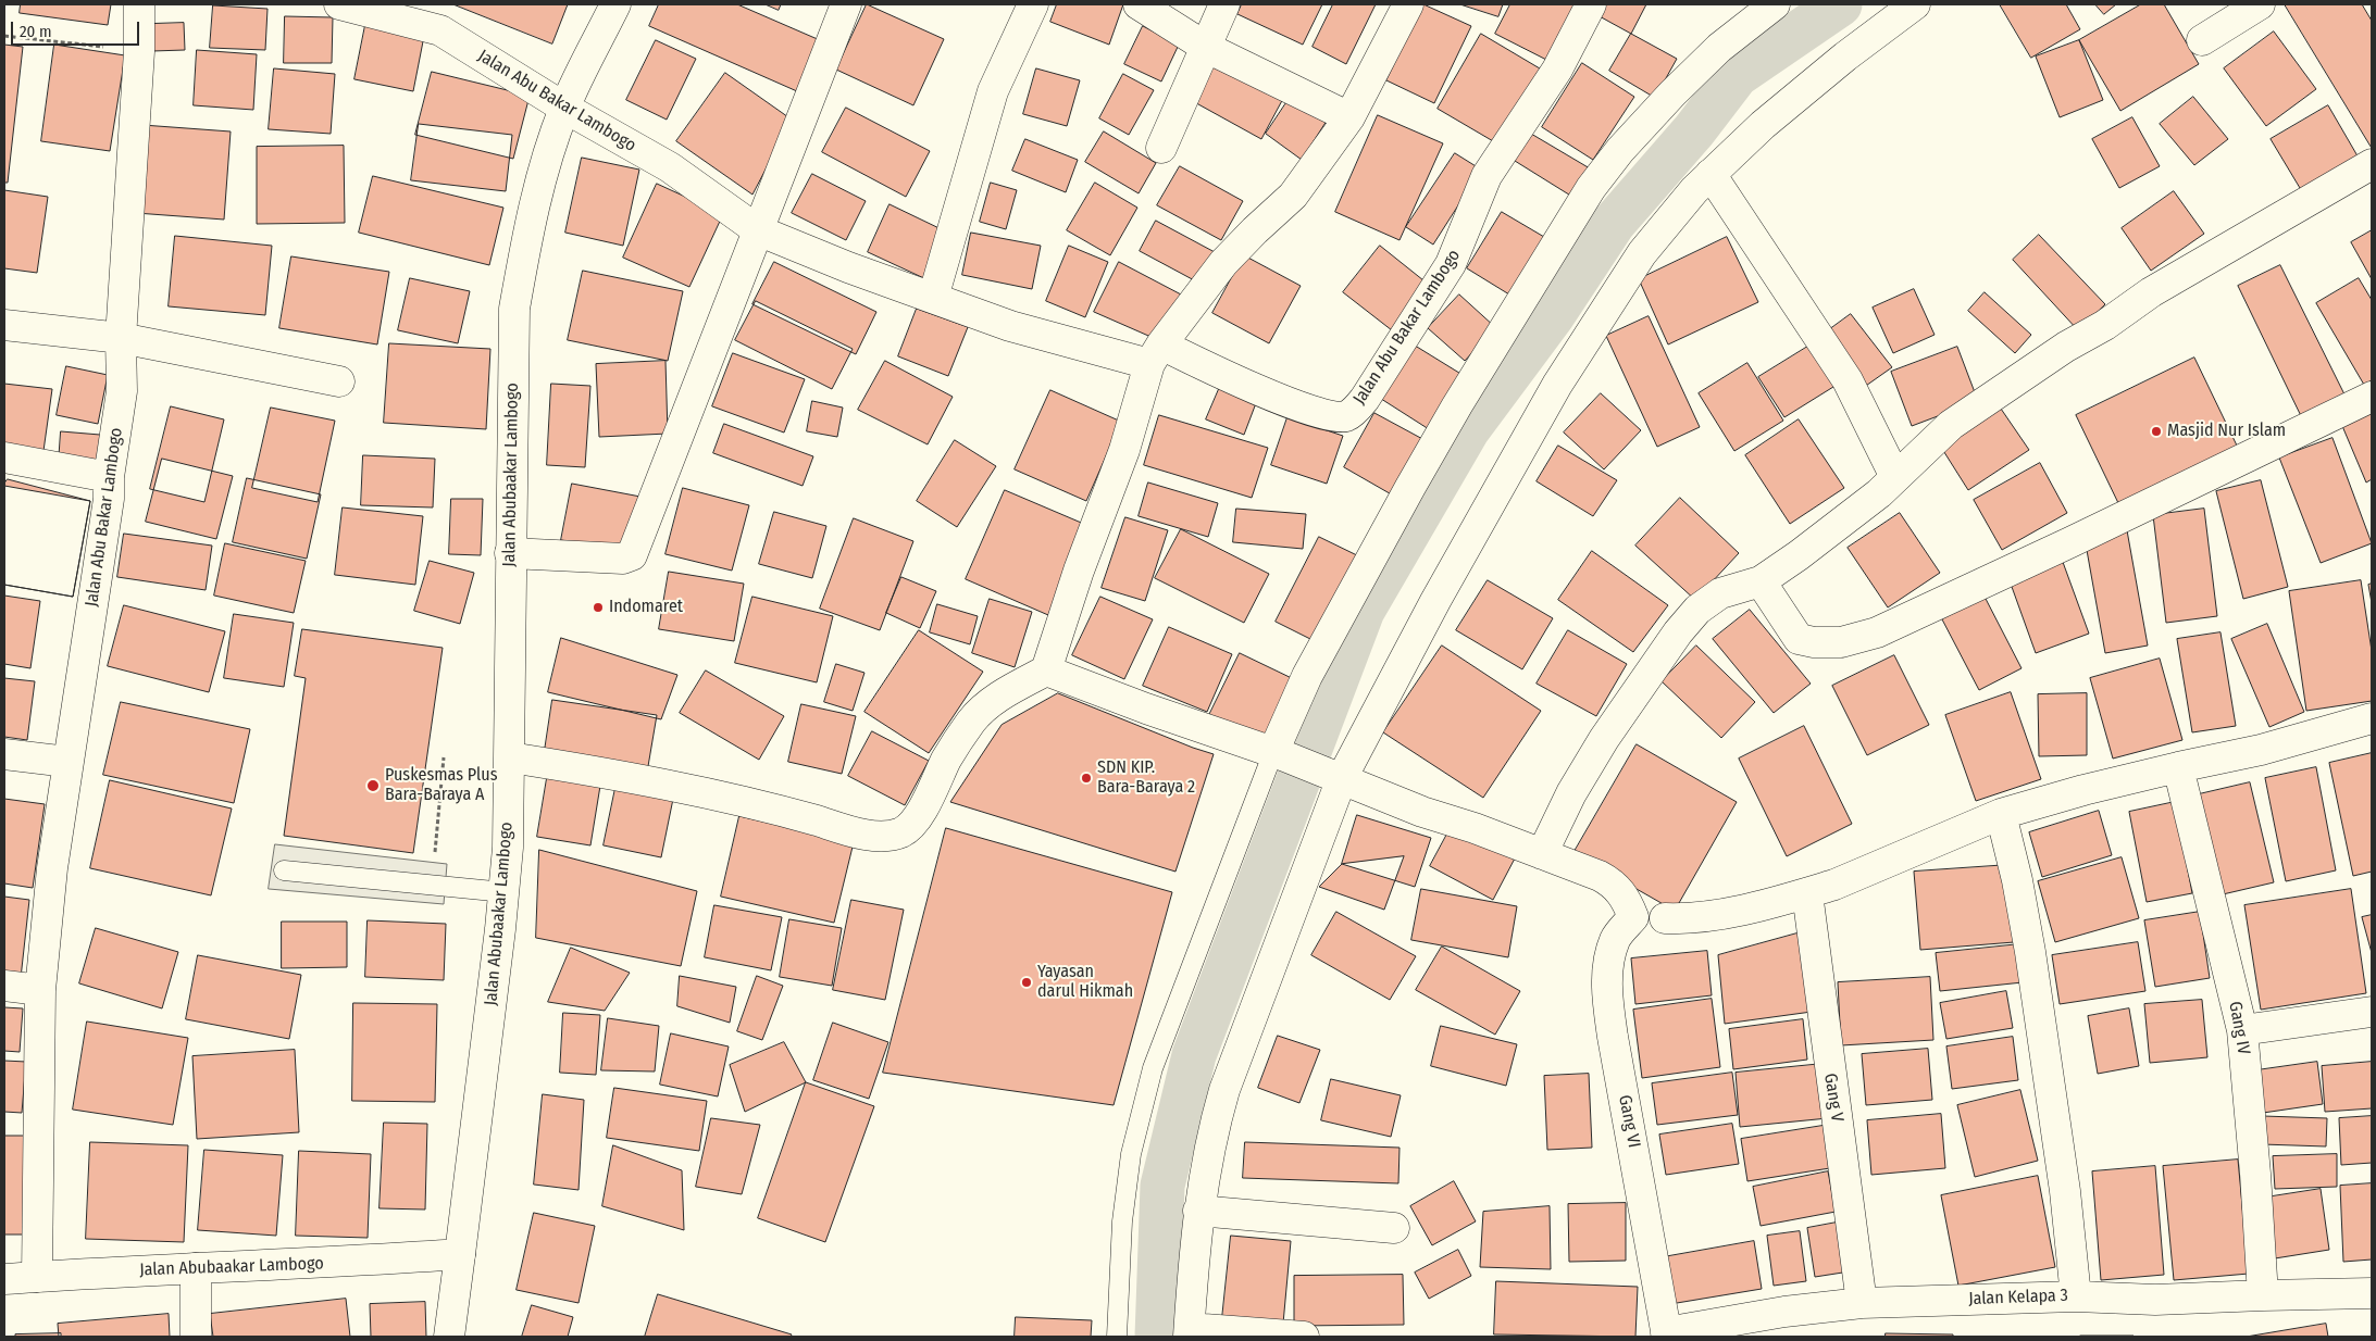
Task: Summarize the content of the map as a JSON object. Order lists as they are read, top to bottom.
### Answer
{
  "streets": {
    "street": [
      "Jalan Abu Bakar Lambogo",
      "Jalan Abubaakar Lambogo",
      "Gang IV",
      "Gang V",
      "Gang VI",
      "Jalan Kelapa 3"
    ]
  },
  "crossings": [
    ["Jalan Abu Bakar Lambogo", "Jalan Abubaakar Lambogo"],
    ["Gang IV", "Jalan Kelapa 3"],
    ["Gang V", "Jalan Kelapa 3"],
    ["Gang VI", "Jalan Kelapa 3"]
  ],
  "places": [
    "Masjid Nur Islam",
    "Indomaret",
    "SDN KIP. Bara-Baraya 2",
    "Puskesmas Plus Bara-Baraya A",
    "Yayasan darul Hikmah"
  ],
  "scale_bar": "20 m"
}
